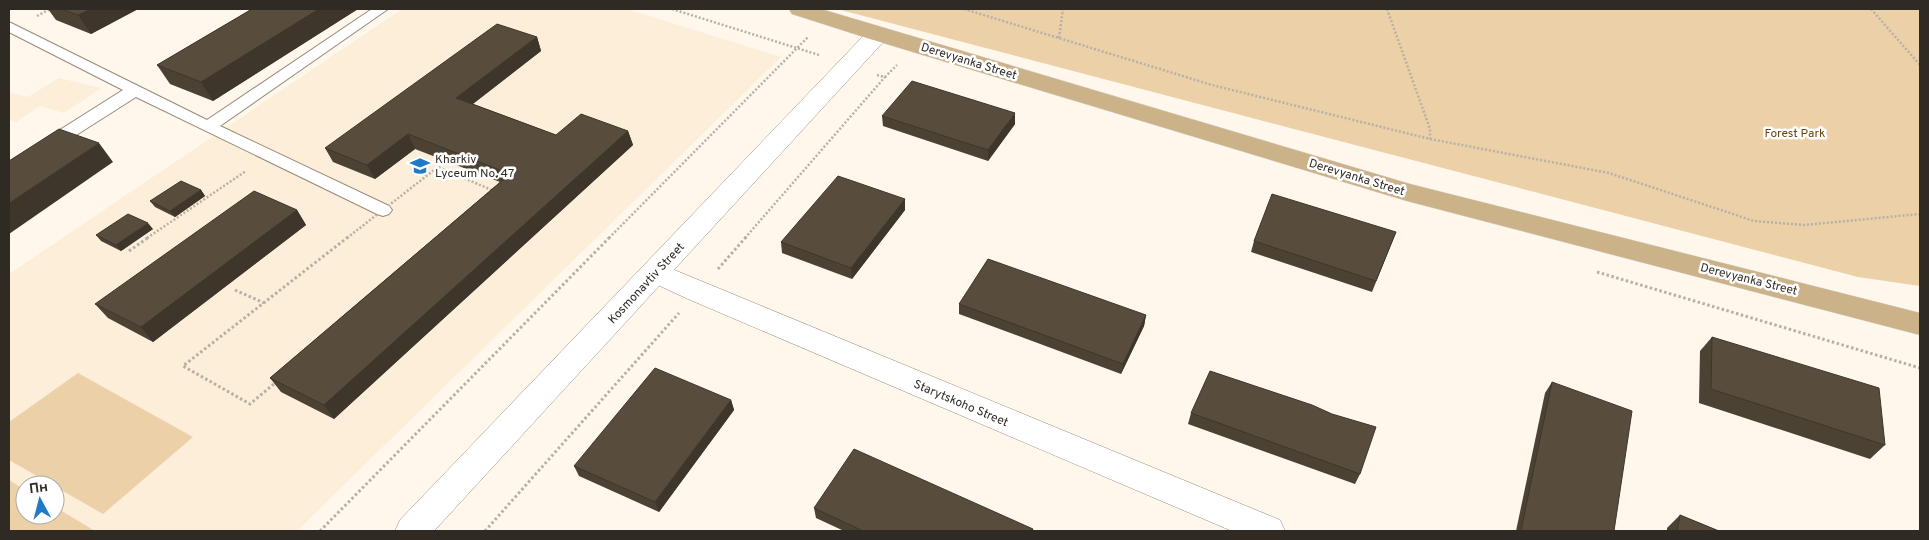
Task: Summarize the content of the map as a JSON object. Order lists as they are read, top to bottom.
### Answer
{
  "streets": {
    "main road": ["Derevyanka Street"],
    "street": ["Kosmonavtiv Street", "Starytskoho Street"]
  },
  "crossings": [
    ["Derevyanka Street", "Kosmonavtiv Street"],
    ["Kosmonavtiv Street", "Starytskoho Street"]
  ],
  "parks": ["Forest Park"],
  "places": {
    "school or university": ["Kharkiv Lyceum No. 47"]
  },
  "north": "top"
}
